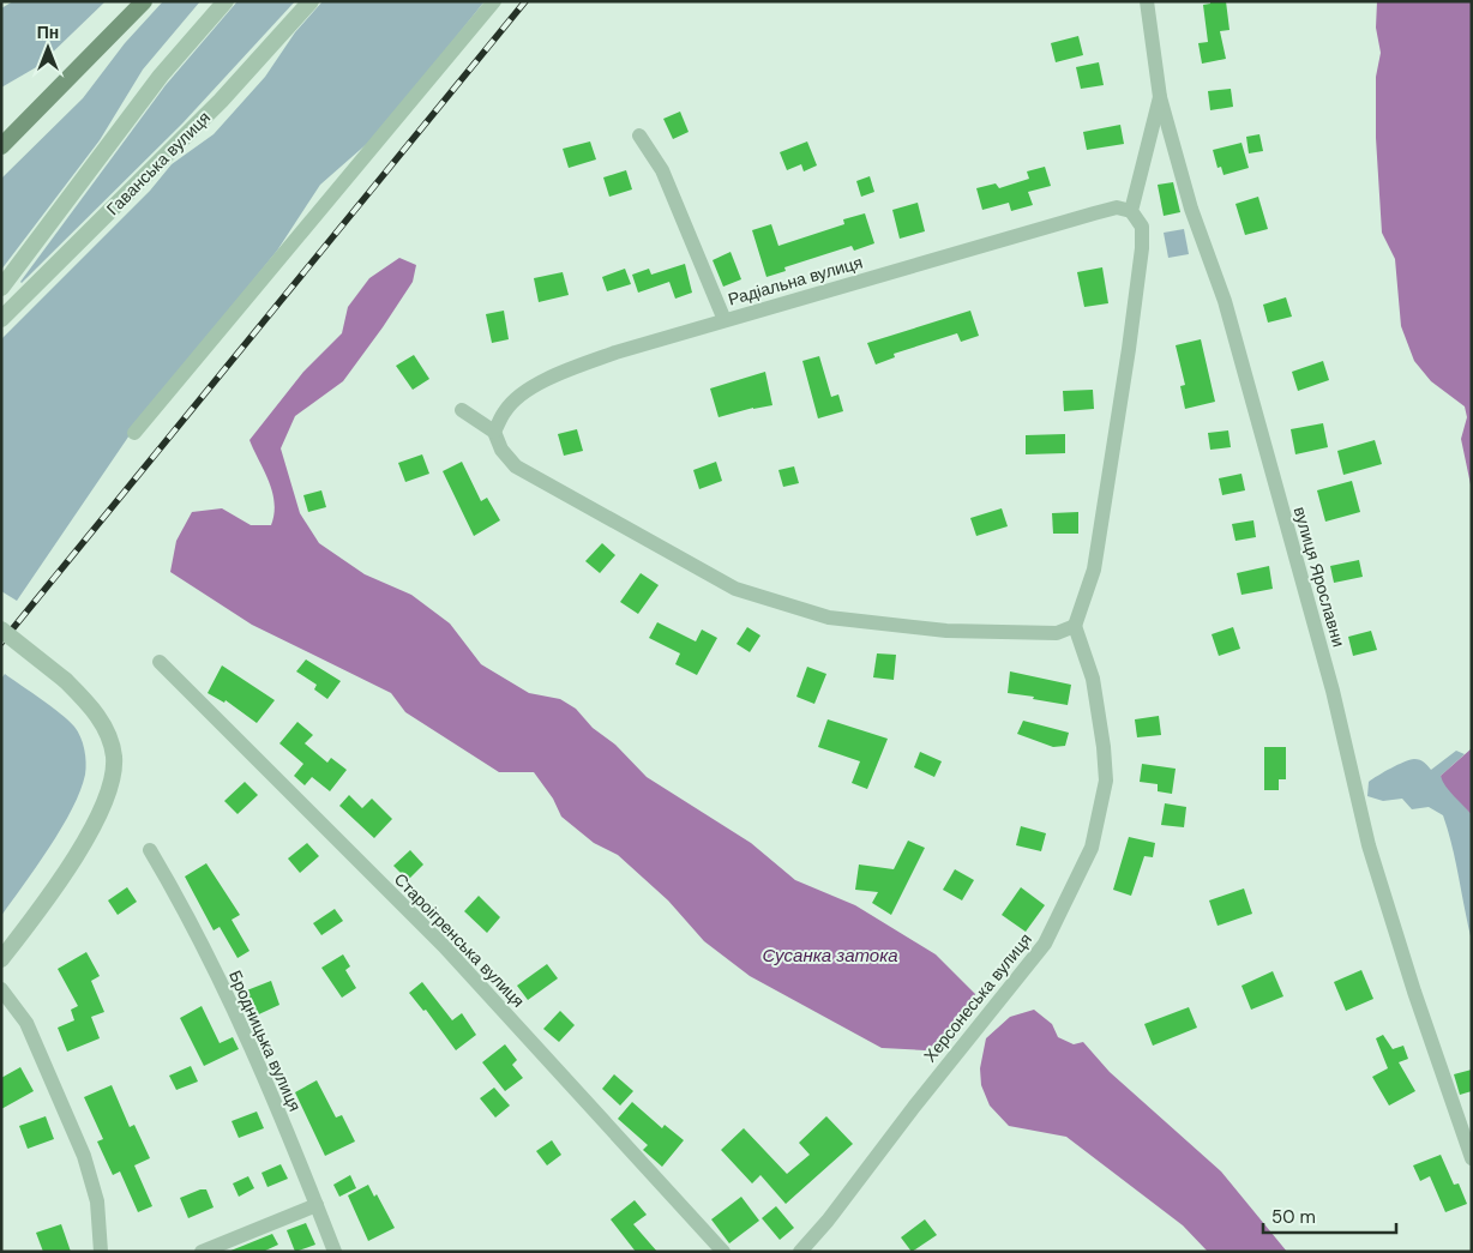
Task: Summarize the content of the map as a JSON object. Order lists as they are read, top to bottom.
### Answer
{
  "streets": {
    "street": [
      "Гаванська вулиця",
      "Радіальна вулиця",
      "вулиця Ярославни",
      "Староігренська вулиця",
      "Херсонеська вулиця",
      "Бродницька вулиця"
    ]
  },
  "water": ["Сусанка затока"],
  "scale_bar": "50 m",
  "north": "top"
}
